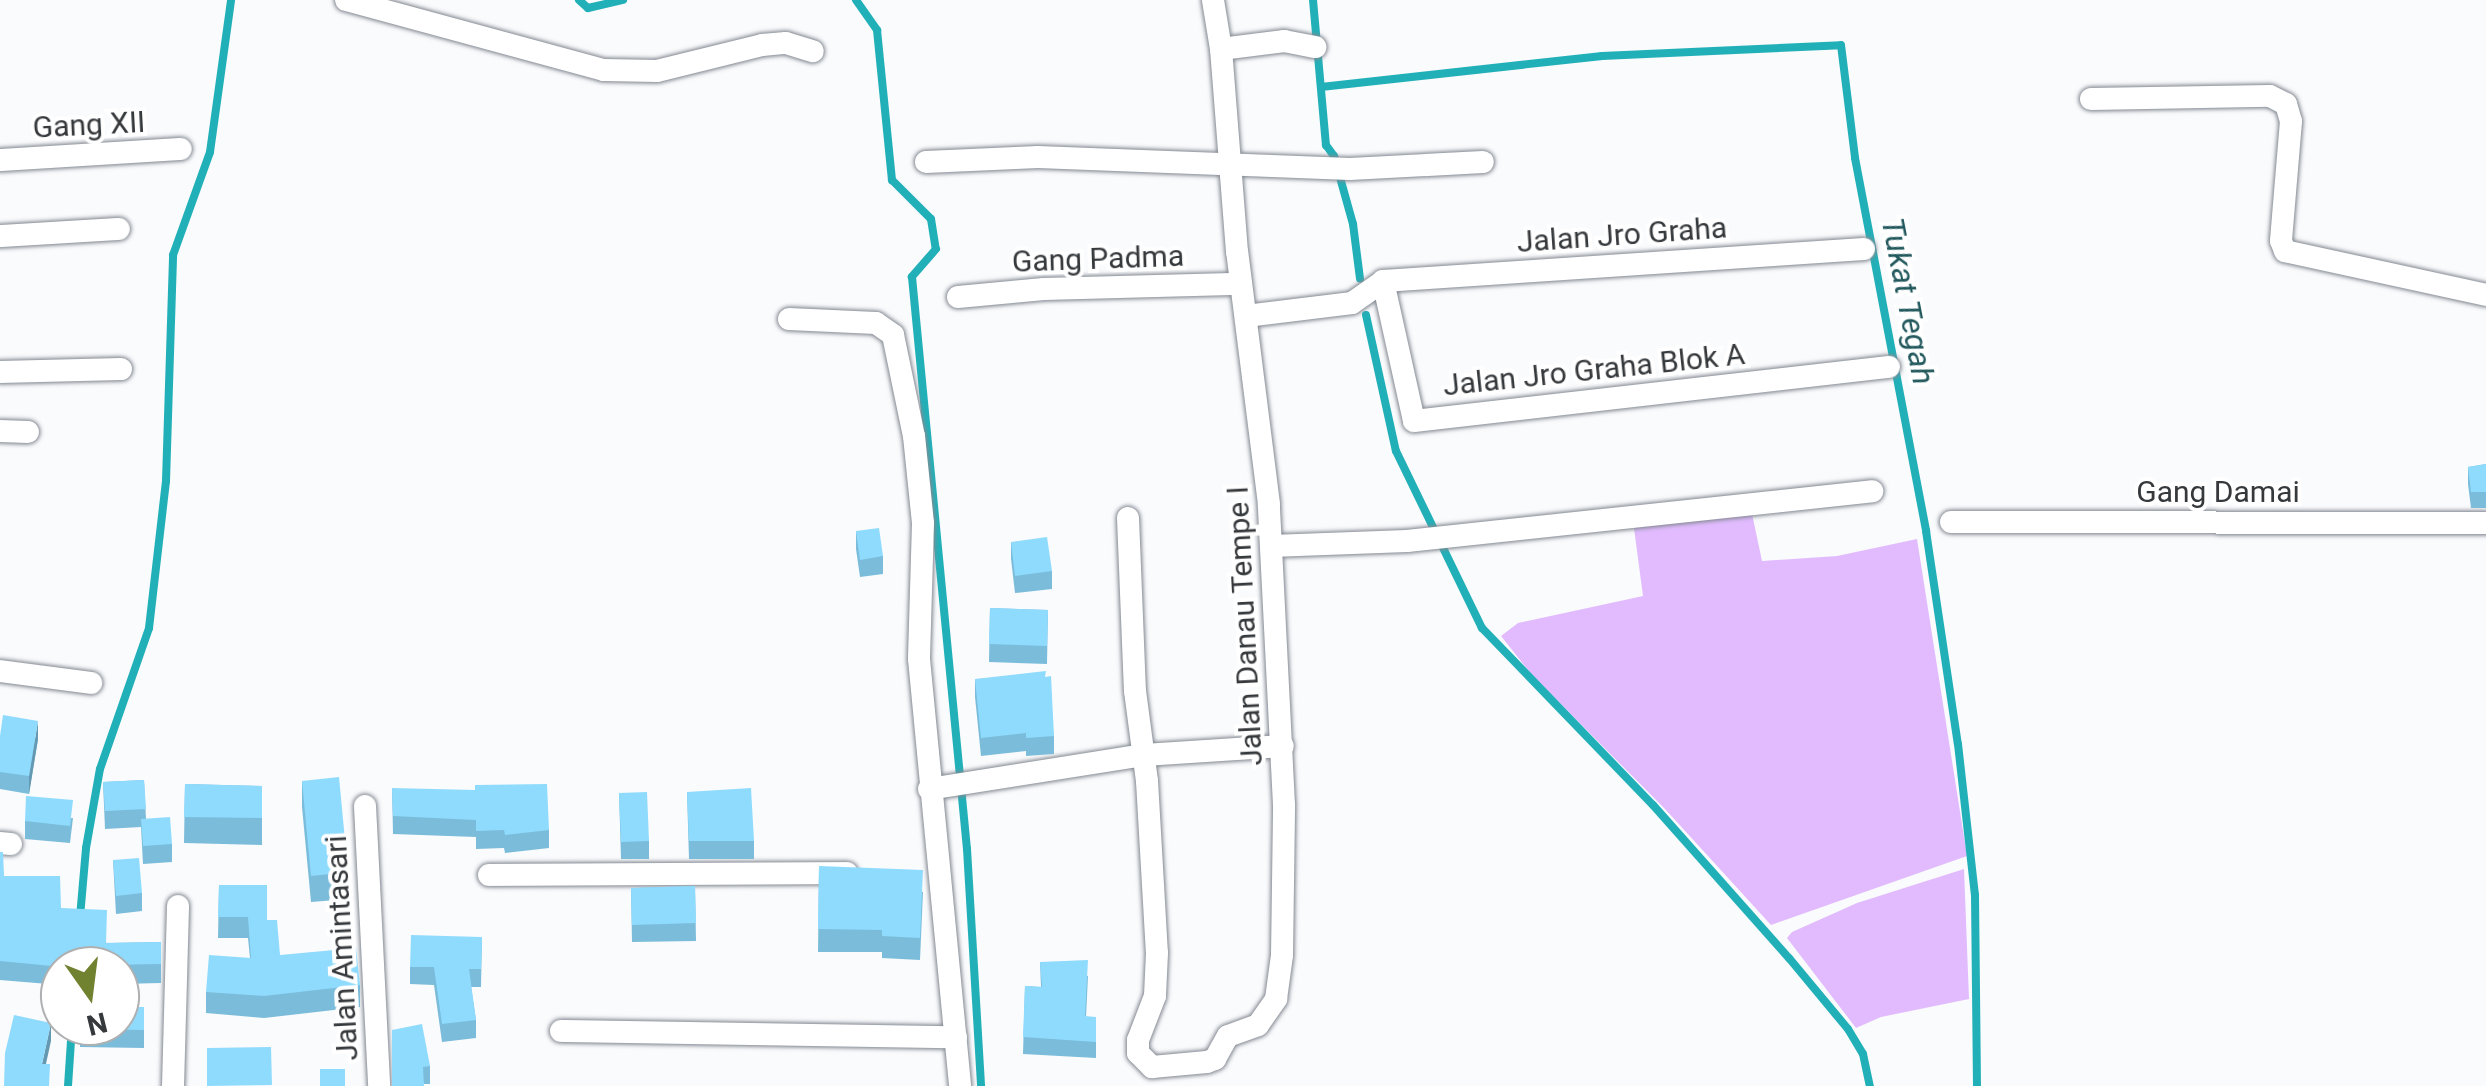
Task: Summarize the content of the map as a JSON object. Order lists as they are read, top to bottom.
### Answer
{
  "streets": {
    "street": [
      "Gang XII",
      "Jalan Jro Graha",
      "Gang Padma",
      "Jalan Jro Graha Blok A",
      "Gang Damai",
      "Jalan Danau Tempe I",
      "Jalan Amintasari"
    ]
  },
  "crossings": [
    ["Jalan Jro Graha", "Jalan Jro Graha Blok A"],
    ["Gang Padma", "Jalan Danau Tempe I"]
  ],
  "water": ["Tukat Tegah"],
  "north": "bottom"
}
